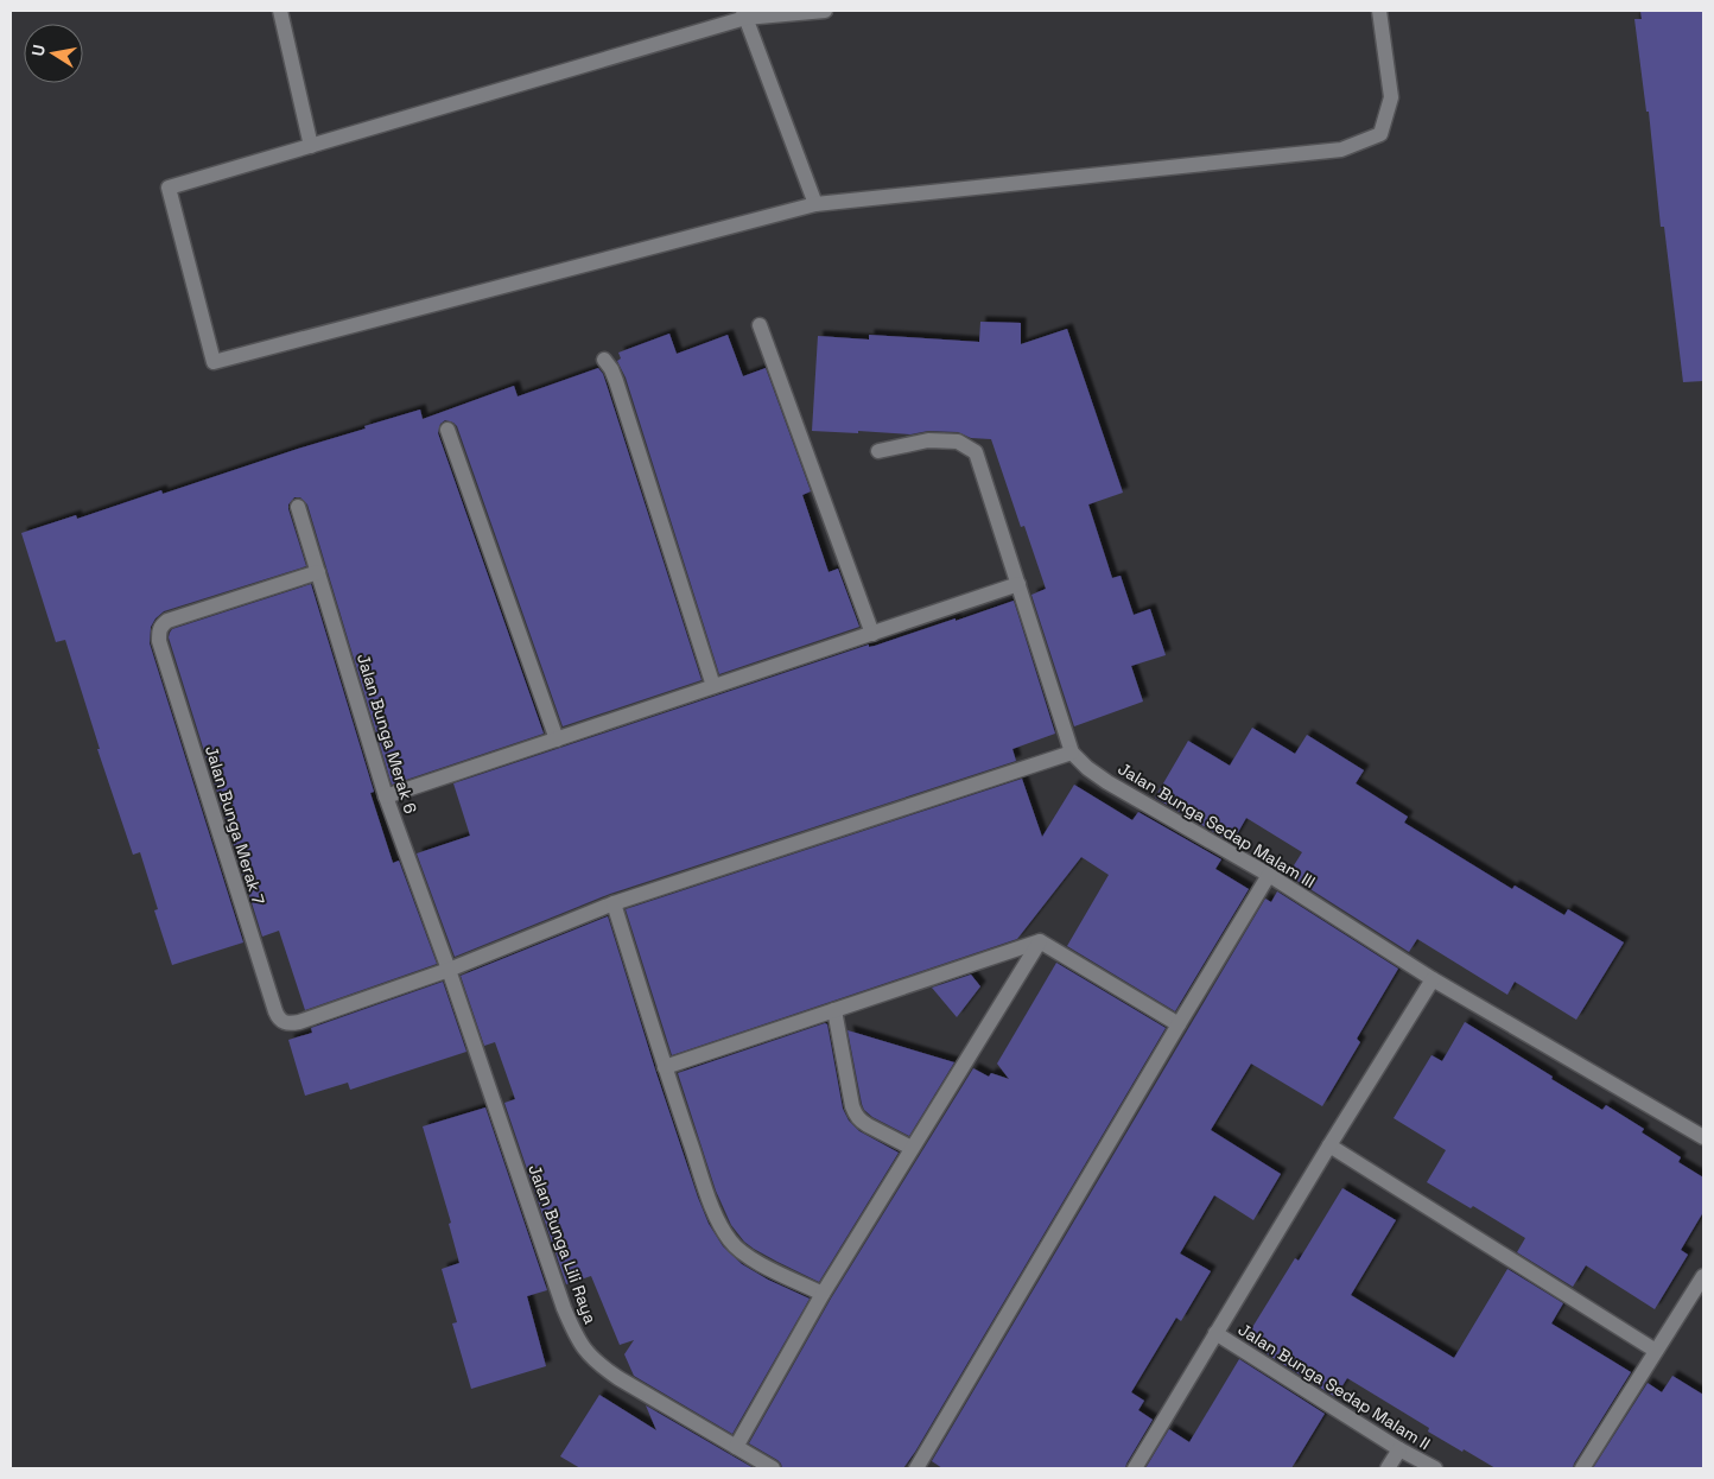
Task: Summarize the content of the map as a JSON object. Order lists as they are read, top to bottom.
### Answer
{
  "streets": {
    "street": [
      "Jalan Bunga Merak 6",
      "Jalan Bunga Merak 7",
      "Jalan Bunga Sedap Malam III",
      "Jalan Bunga Lili Raya",
      "Jalan Bunga Sedap Malam II"
    ]
  },
  "crossings": [
    ["Jalan Bunga Merak 6", "Jalan Bunga Merak 7"],
    ["Jalan Bunga Merak 6", "Jalan Bunga Lili Raya"],
    ["Jalan Bunga Merak 7", "Jalan Bunga Lili Raya"]
  ],
  "north": "left"
}
